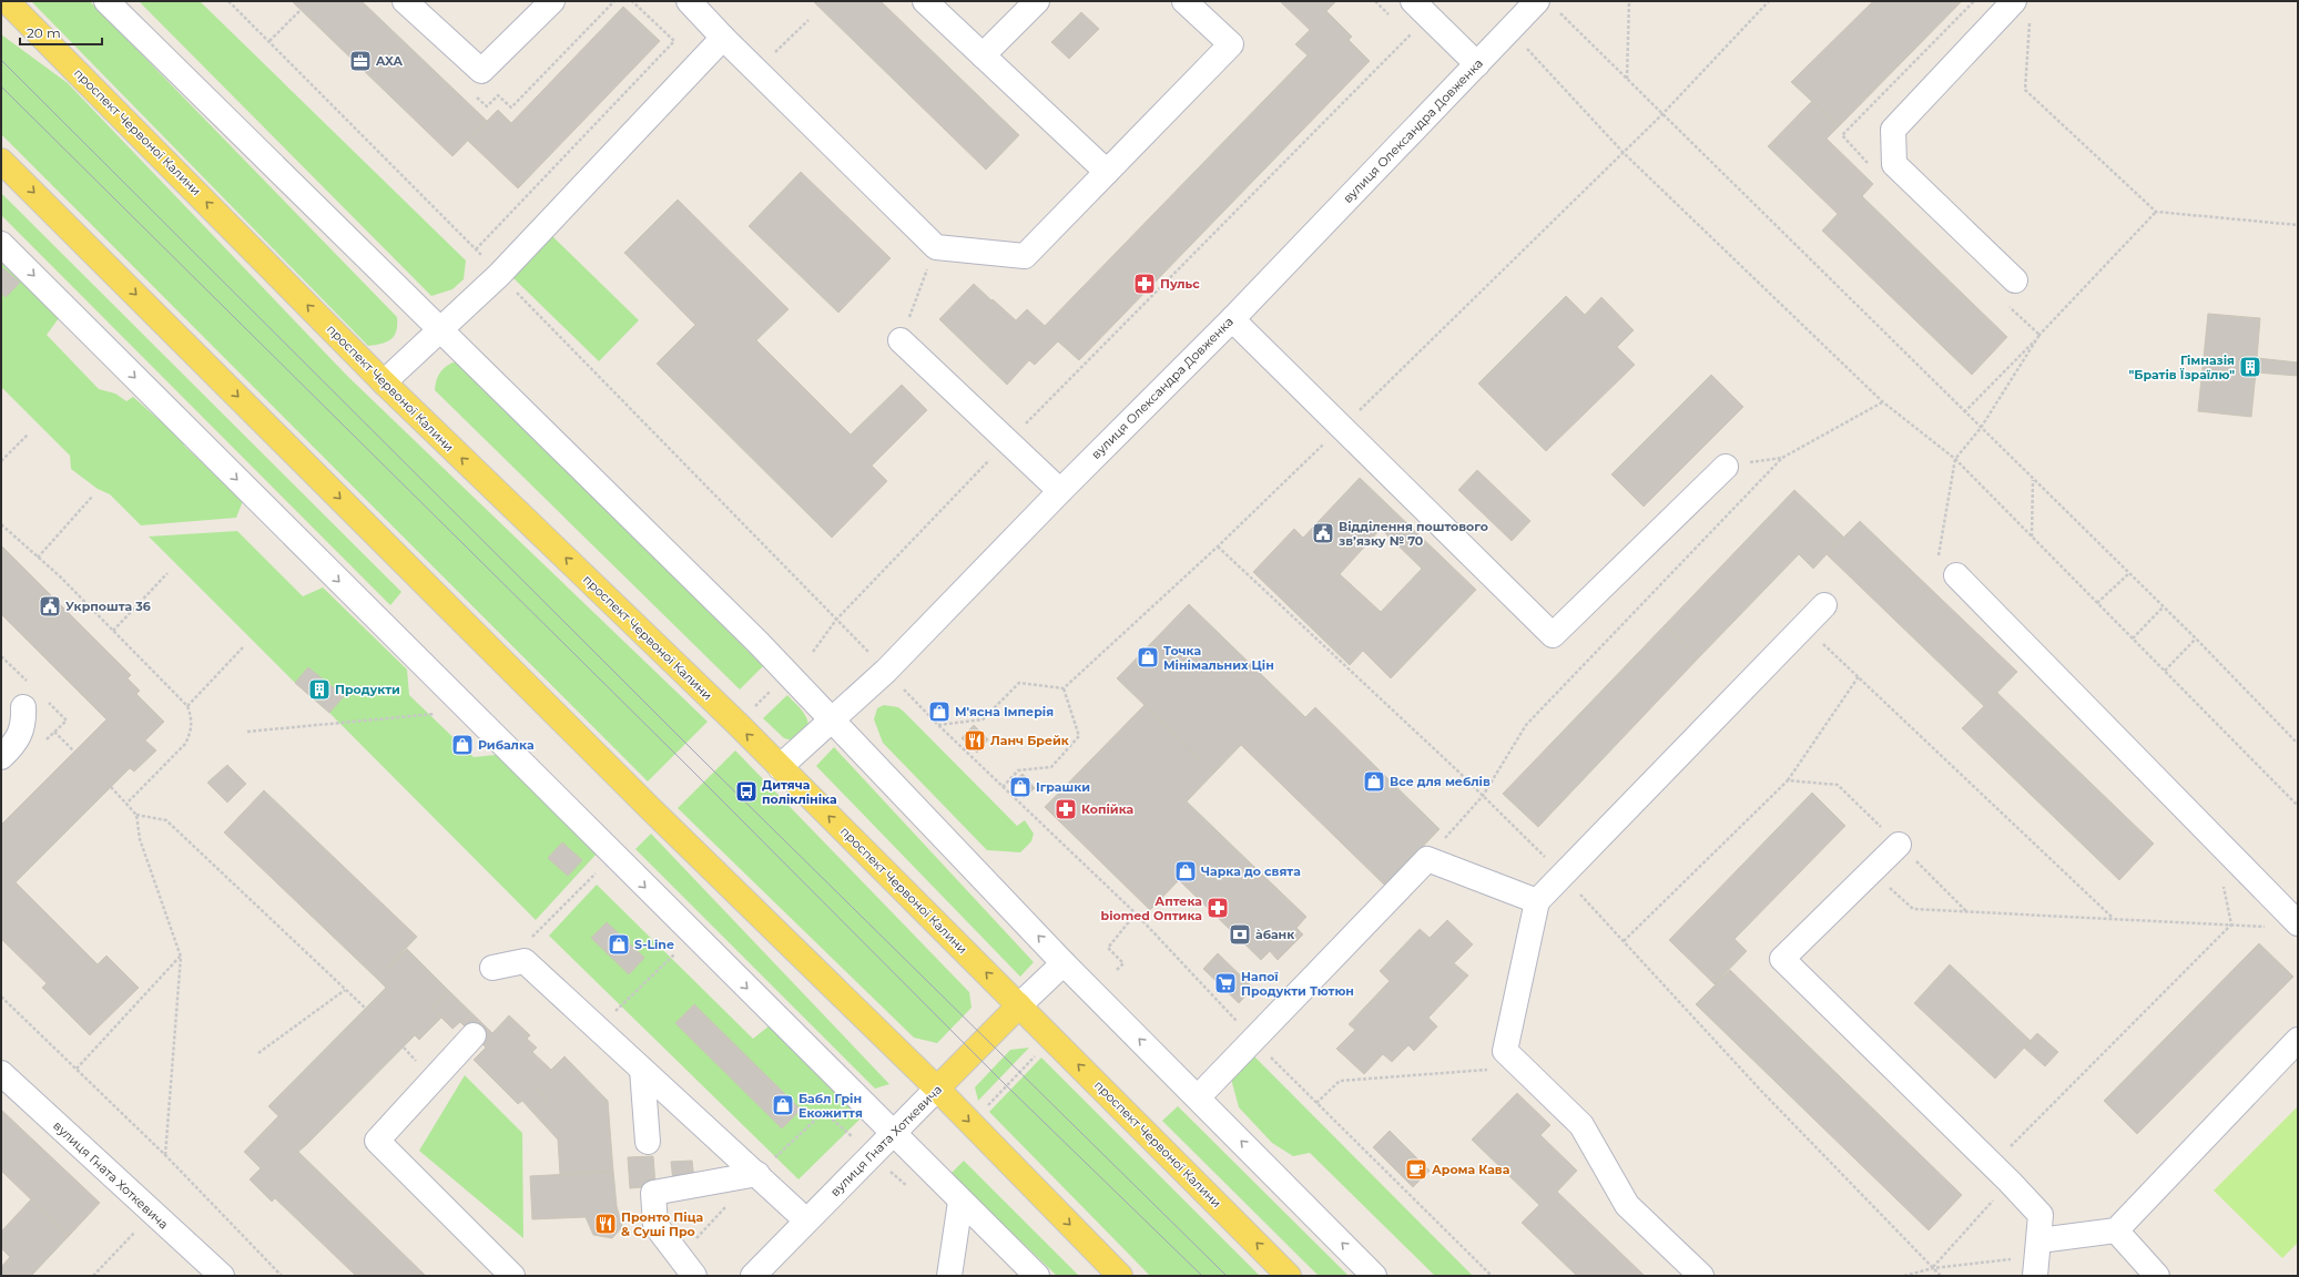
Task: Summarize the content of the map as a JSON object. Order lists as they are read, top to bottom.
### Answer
{
  "streets": {
    "main road": ["проспект Червоної Калини", "вулиця Гната Хоткевича"],
    "street": ["вулиця Олександра Довженка"]
  },
  "crossings": [
    ["вулиця Олександра Довженка", "проспект Червоної Калини"],
    ["проспект Червоної Калини", "вулиця Гната Хоткевича"]
  ],
  "places": {
    "office": ["AXA"],
    "pharmacy": ["Пульс", "Копійка", "Аптека biomed Оптика"],
    "building": ["Гімназія \"Братів Їзраїлю\"", "Продукти"],
    "public building": ["Відділення поштового зв’язку № 70", "Укрпошта 36"],
    "shop": [
      "Точка Мінімальних Цін",
      "М'ясна Імперія",
      "Рибалка",
      "Все для меблів",
      "Іграшки",
      "Чарка до свята",
      "S-Line",
      "Бабл Грін Eкожиття"
    ],
    "restaurant": ["Ланч Брейк", "Пронто Піца & Суші Про"],
    "bus stop": ["Дитяча поліклініка"],
    "bank": ["а̀банк"],
    "supermarket": ["Напої Продукти Тютюн"],
    "cafe": ["Арома Кава"]
  },
  "scale_bar": "20 m"
}
